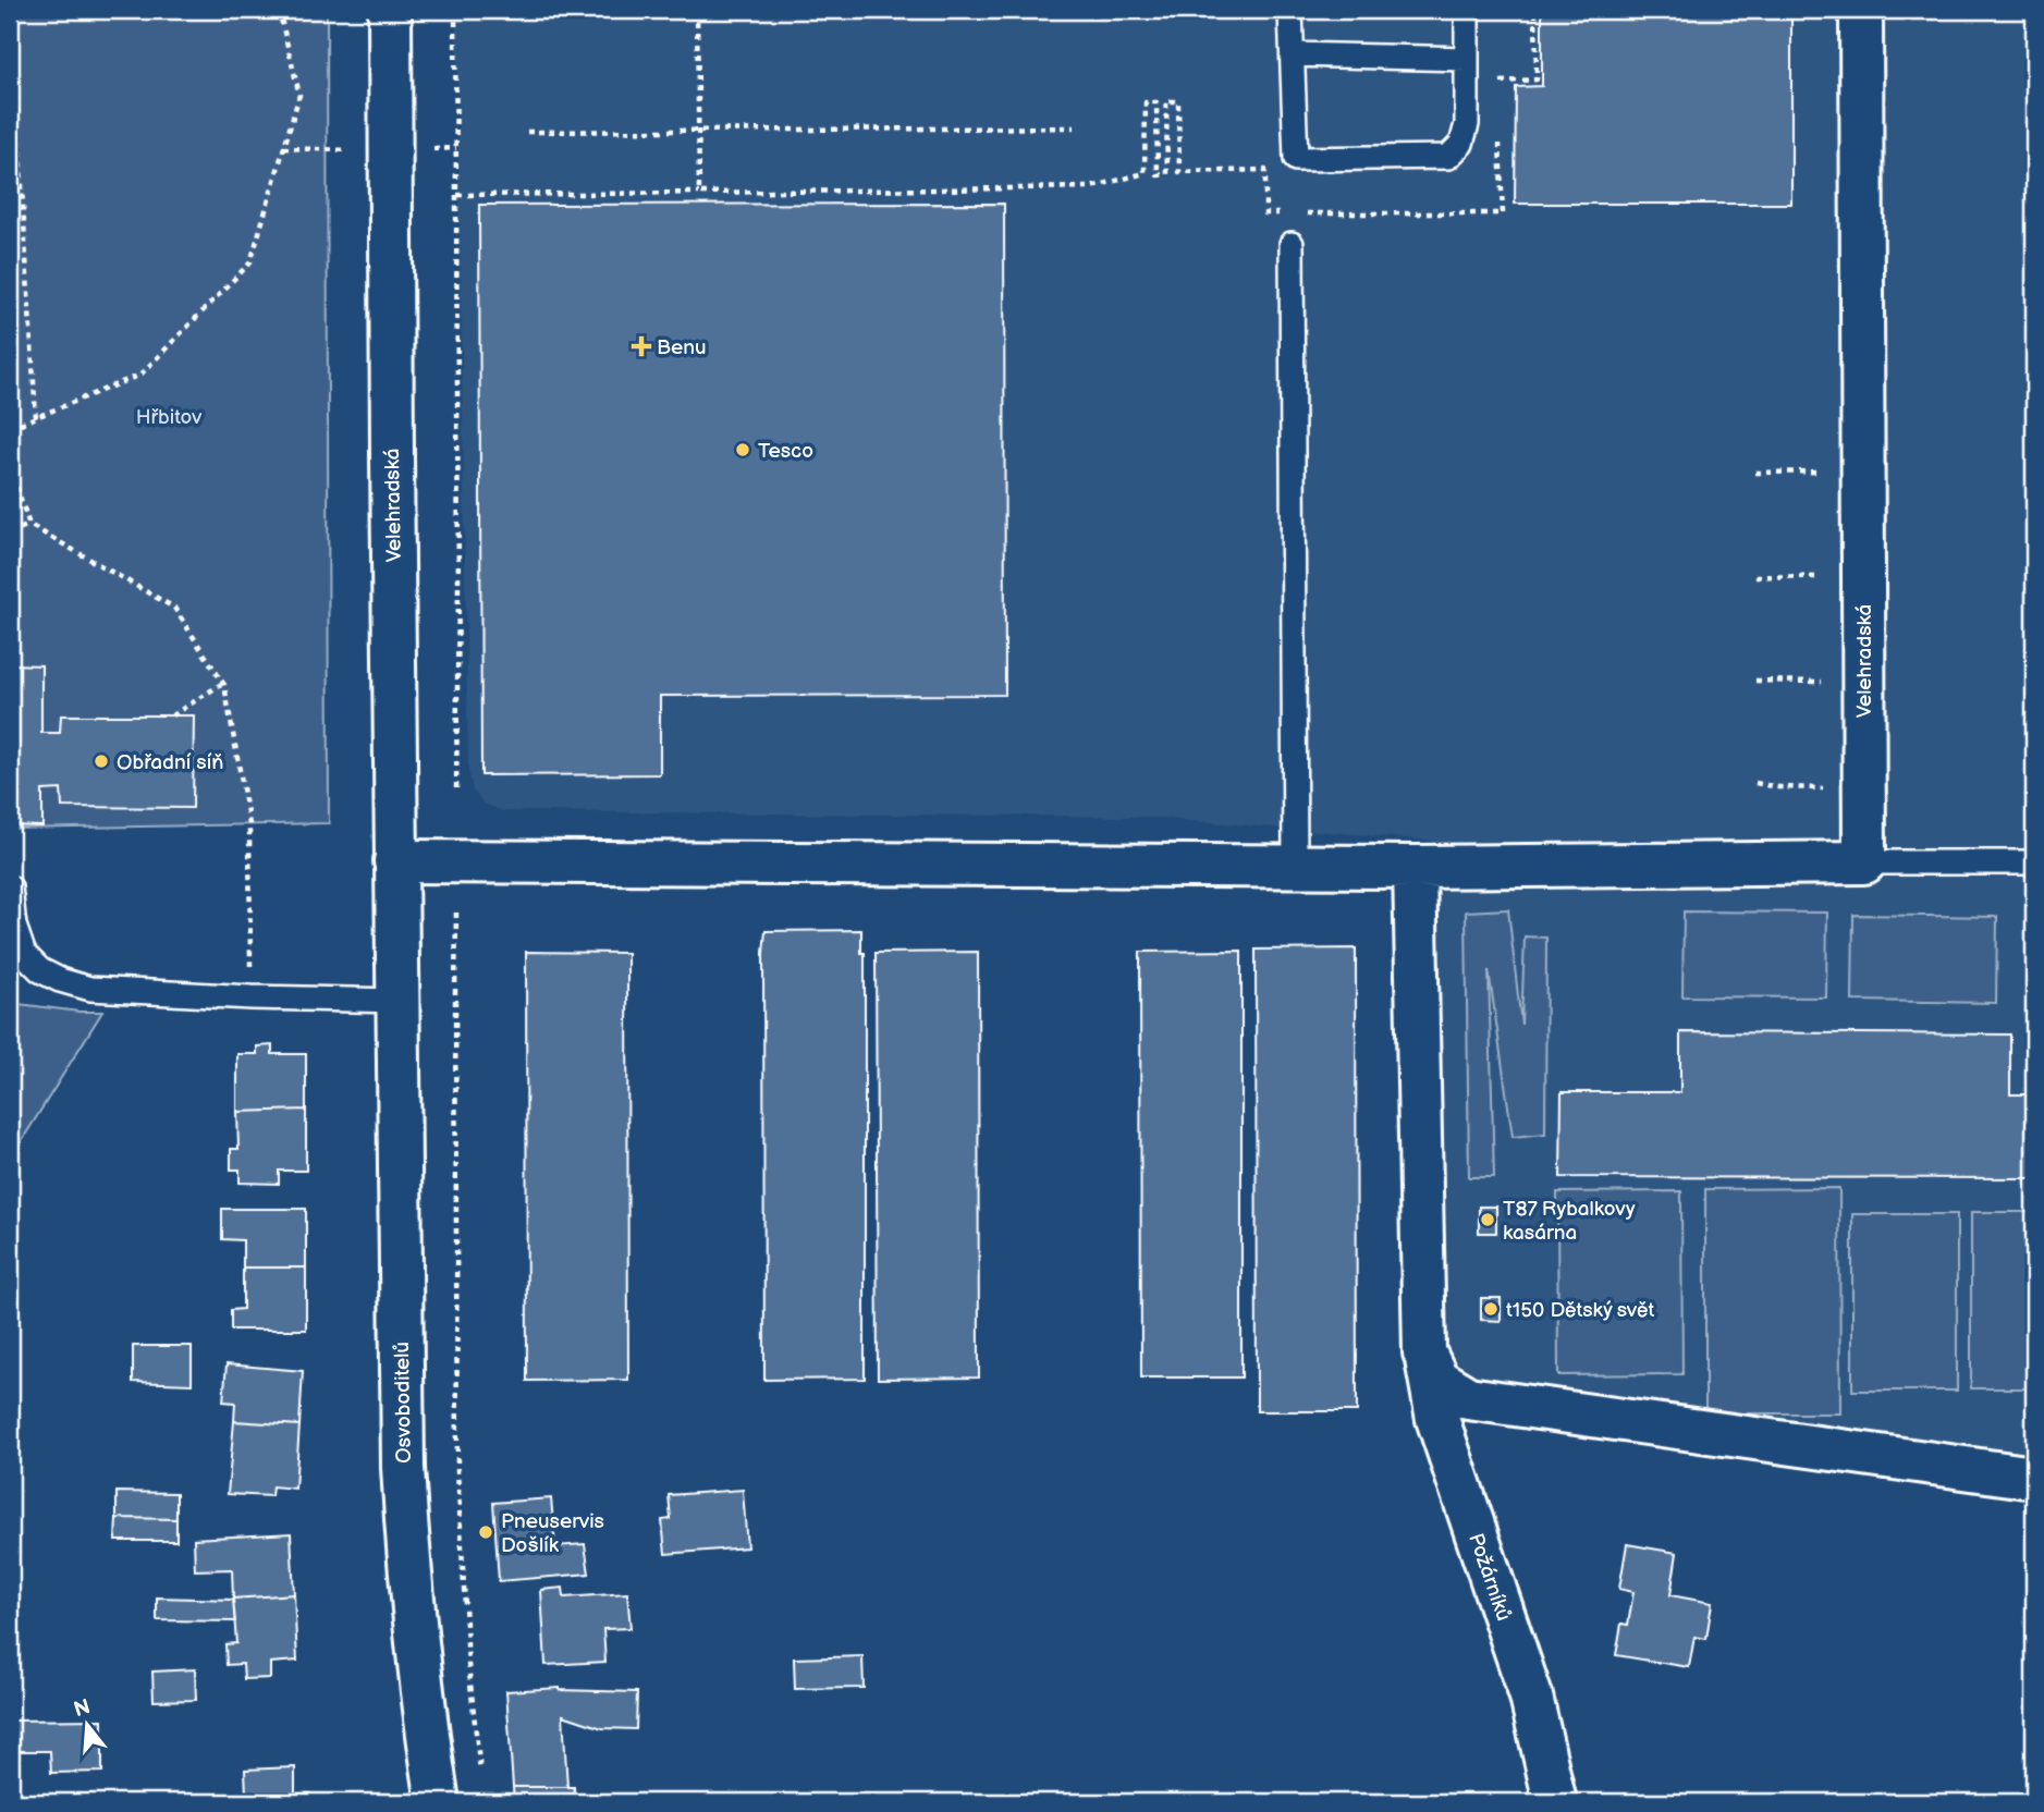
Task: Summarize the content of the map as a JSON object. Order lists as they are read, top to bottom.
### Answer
{
  "streets": {
    "street": ["Velehradská", "Osvoboditelů", "Požárníků"]
  },
  "crossings": [
    ["Velehradská", "Osvoboditelů"]
  ],
  "parks": ["Hřbitov"],
  "places": {
    "health": ["Benu"],
    "other": [
      "Tesco",
      "Obřadní síň",
      "T87 Rybalkovy kasárna",
      "t150 Dětský svět",
      "Pneuservis Došlík"
    ]
  },
  "north": "top"
}
